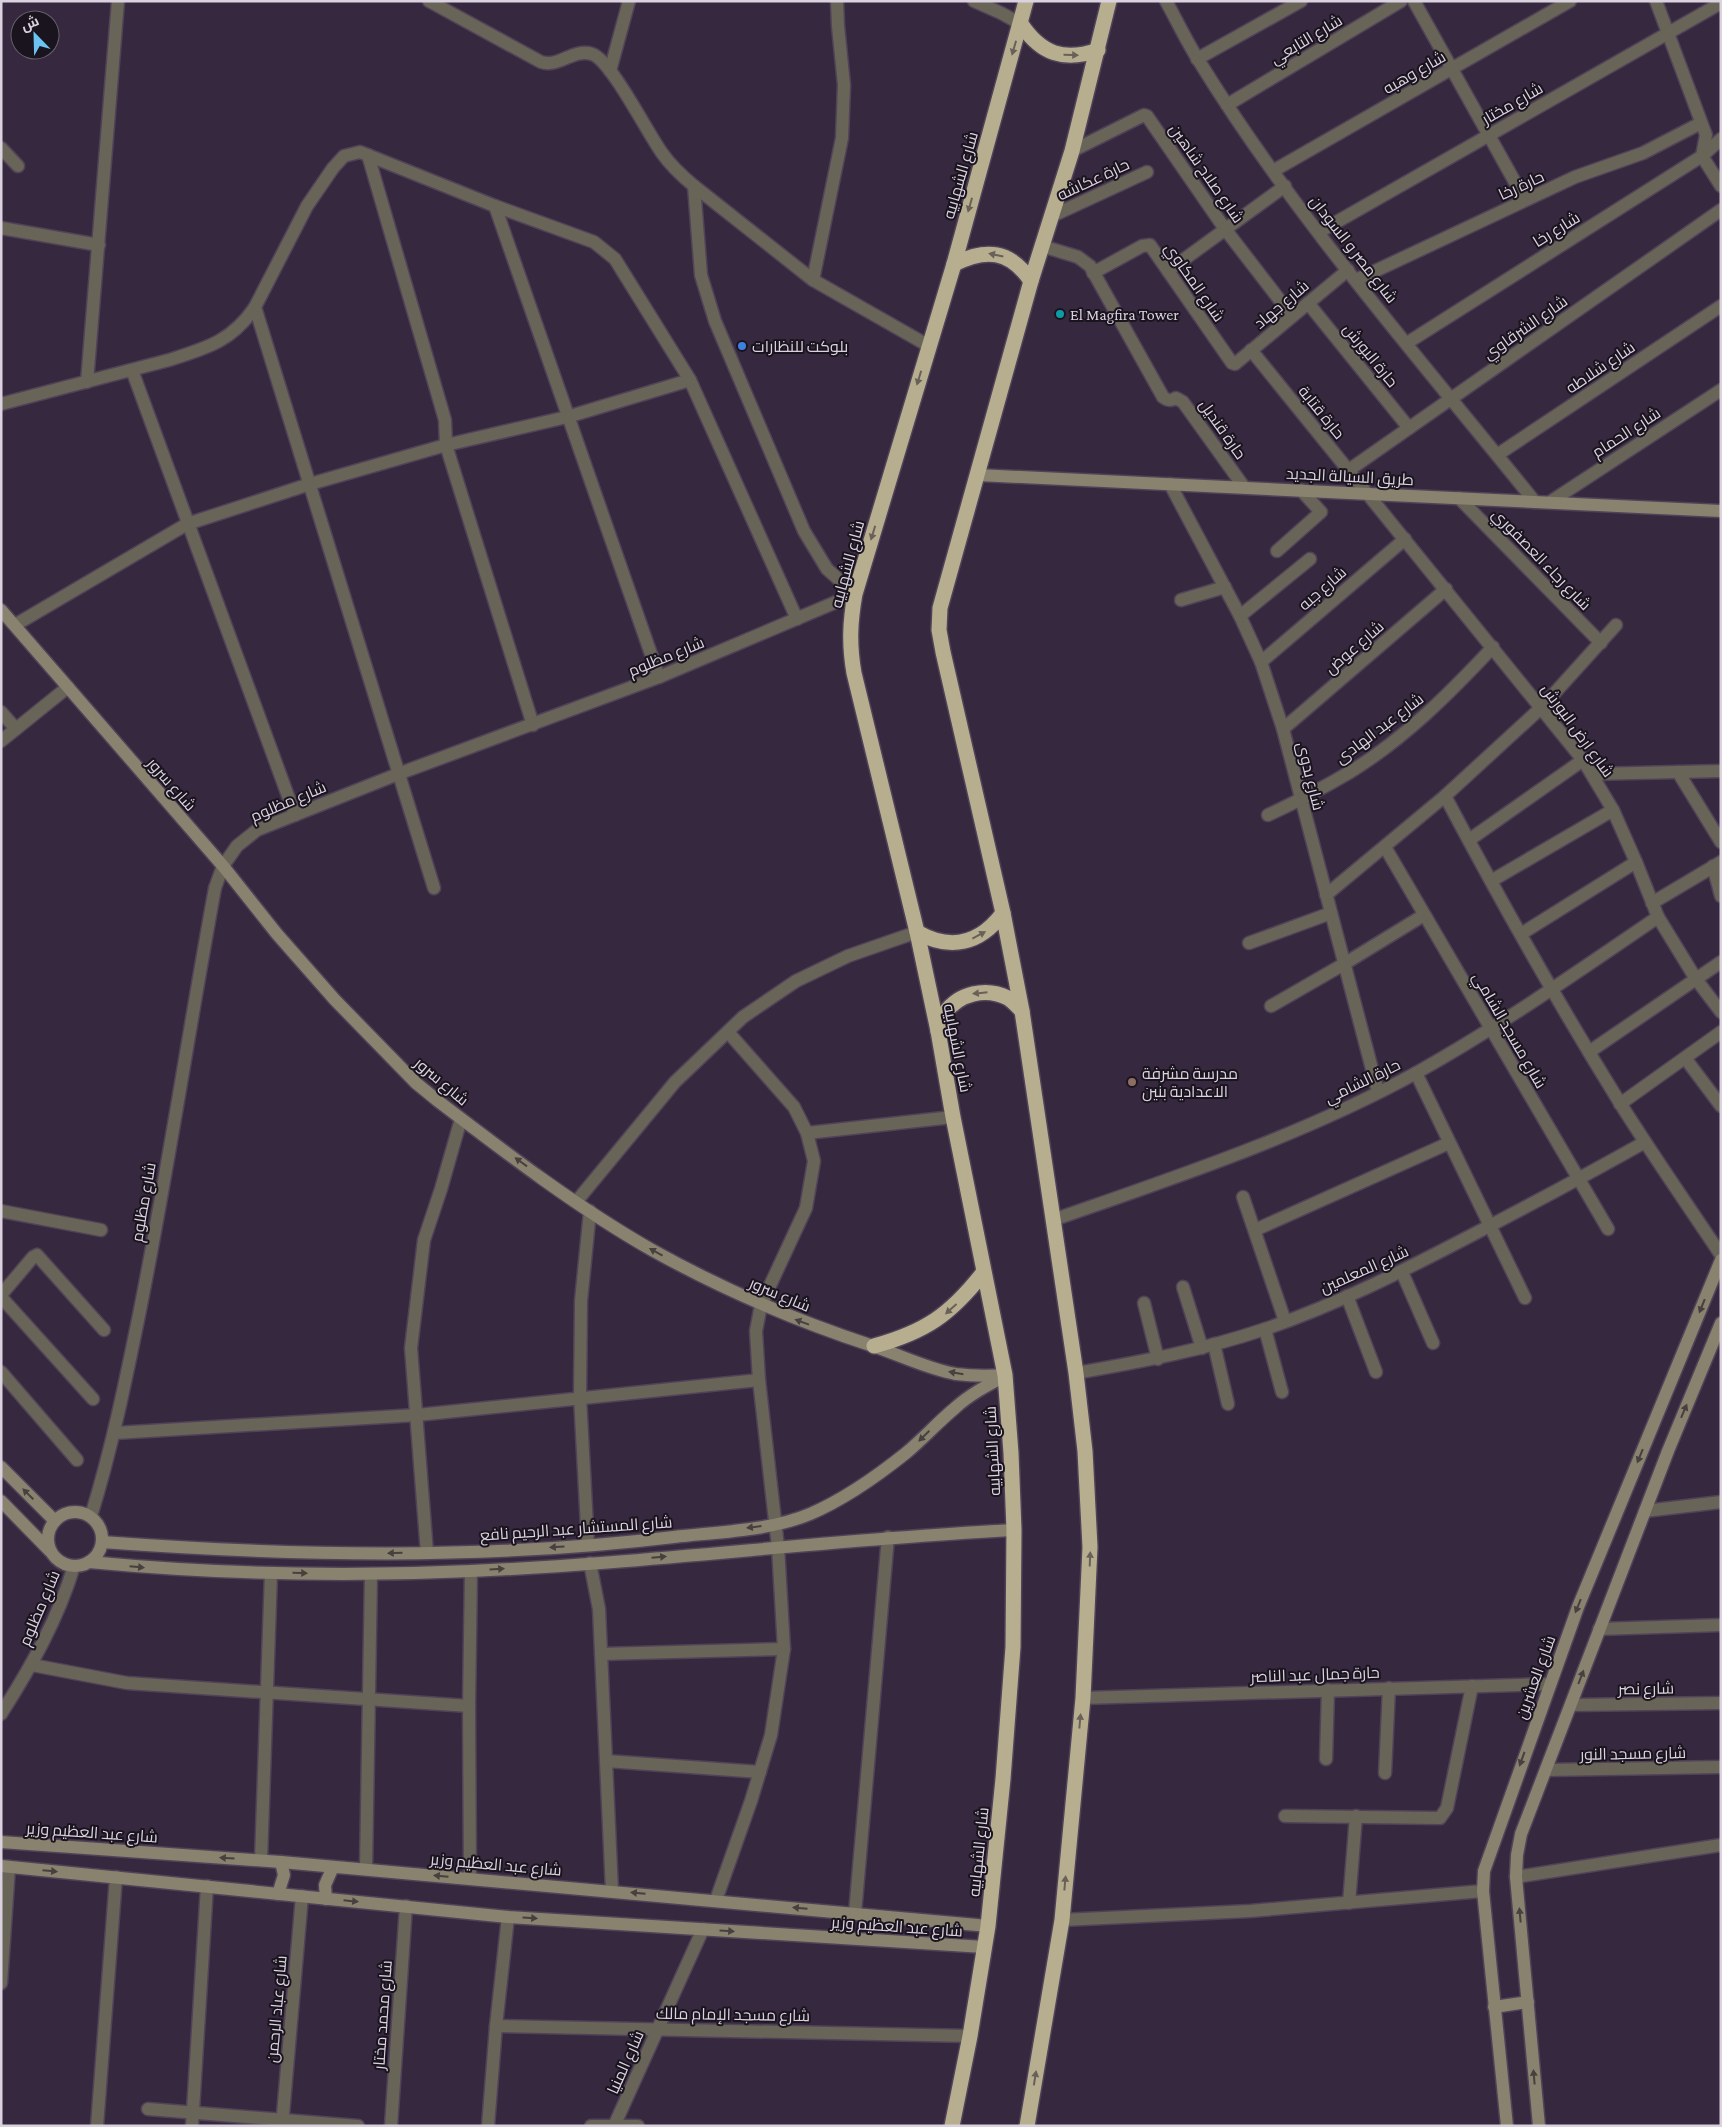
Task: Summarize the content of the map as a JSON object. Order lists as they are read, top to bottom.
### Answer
{
  "streets": {
    "highway": ["شارع الشهابيه"],
    "street": [
      "شارع التابعي",
      "شارع وهبه",
      "شارع مختار",
      "شارع صلاح شاهين",
      "حارة عكاشه",
      "حارة رخا",
      "شارع رخا",
      "شارع مصر و السودان",
      "شارع المكاوي",
      "شارع جهاد",
      "شارع الشرقاوي",
      "حارة البورش",
      "شارع شلاطه",
      "حارة قتابة",
      "حارة قنديل",
      "شارع الحمام",
      "طريق السيالة الجديد",
      "شارع رجاء العصفوري",
      "شارع جبه",
      "شارع عوض",
      "شارع مظلوم",
      "شارع عبد الهادى",
      "شارع ارض البورش",
      "شارع بدوى",
      "شارع سرور",
      "شارع مسجد الشامي",
      "حارة الشامي",
      "شارع المعلمين",
      "شارع المستشار عبد الرحيم نافع",
      "حارة جمال عبد الناصر",
      "شارع العشرين",
      "شارع نصر",
      "شارع مسجد النور",
      "شارع عبد العظيم وزير",
      "شارع عباد الرحمن",
      "شارع مسجد الإمام مالك",
      "شارع محمد مختار",
      "شارع المنيا"
    ]
  },
  "crossings": [
    ["شارع التابعي", "شارع مصر و السودان"],
    ["شارع وهبه", "شارع مصر و السودان"],
    ["شارع مختار", "شارع مصر و السودان"],
    ["شارع صلاح شاهين", "شارع جهاد"],
    ["شارع الشهابيه", "شارع مظلوم"],
    ["شارع الشهابيه", "شارع سرور"],
    ["شارع الشهابيه", "شارع المستشار عبد الرحيم نافع"],
    ["شارع الشهابيه", "شارع عبد العظيم وزير"],
    ["شارع الشهابيه", "شارع مسجد الإمام مالك"],
    ["حارة رخا", "شارع مصر و السودان"],
    ["حارة رخا", "شارع جهاد"],
    ["شارع رخا", "شارع مصر و السودان"],
    ["شارع مصر و السودان", "شارع جهاد"],
    ["شارع مصر و السودان", "شارع الشرقاوي"],
    ["شارع مصر و السودان", "شارع شلاطه"],
    ["شارع مصر و السودان", "طريق السيالة الجديد"],
    ["شارع المكاوي", "شارع جهاد"],
    ["شارع المكاوي", "حارة قنديل"],
    ["شارع جهاد", "حارة البورش"],
    ["شارع جهاد", "حارة قتابة"],
    ["شارع الشرقاوي", "حارة البورش"],
    ["شارع الشرقاوي", "حارة قتابة"],
    ["حارة قتابة", "طريق السيالة الجديد"],
    ["حارة قتابة", "شارع ارض البورش"],
    ["حارة قنديل", "طريق السيالة الجديد"],
    ["شارع الحمام", "طريق السيالة الجديد"],
    ["طريق السيالة الجديد", "شارع رجاء العصفوري"],
    ["طريق السيالة الجديد", "شارع ارض البورش"],
    ["طريق السيالة الجديد", "شارع بدوى"],
    ["شارع جبه", "شارع ارض البورش"],
    ["شارع جبه", "شارع بدوى"],
    ["شارع عوض", "شارع ارض البورش"],
    ["شارع عوض", "شارع بدوى"],
    ["شارع مظلوم", "شارع سرور"],
    ["شارع مظلوم", "شارع المستشار عبد الرحيم نافع"],
    ["شارع عبد الهادى", "شارع ارض البورش"],
    ["شارع عبد الهادى", "شارع بدوى"],
    ["شارع ارض البورش", "حارة الشامي"],
    ["شارع بدوى", "حارة الشامي"],
    ["شارع سرور", "شارع المستشار عبد الرحيم نافع"],
    ["شارع مسجد الشامي", "حارة الشامي"],
    ["شارع مسجد الشامي", "شارع المعلمين"],
    ["حارة جمال عبد الناصر", "شارع العشرين"],
    ["شارع عبد العظيم وزير", "شارع عباد الرحمن"],
    ["شارع عبد العظيم وزير", "شارع محمد مختار"],
    ["شارع عبد العظيم وزير", "شارع المنيا"],
    ["شارع مسجد الإمام مالك", "شارع المنيا"]
  ],
  "one_way": ["شارع سرور"],
  "places": ["El Magfira Tower", "بلوكت للنظارات", "مدرسة مشرفة الاعدادية بنين"],
  "north": "top left"
}
